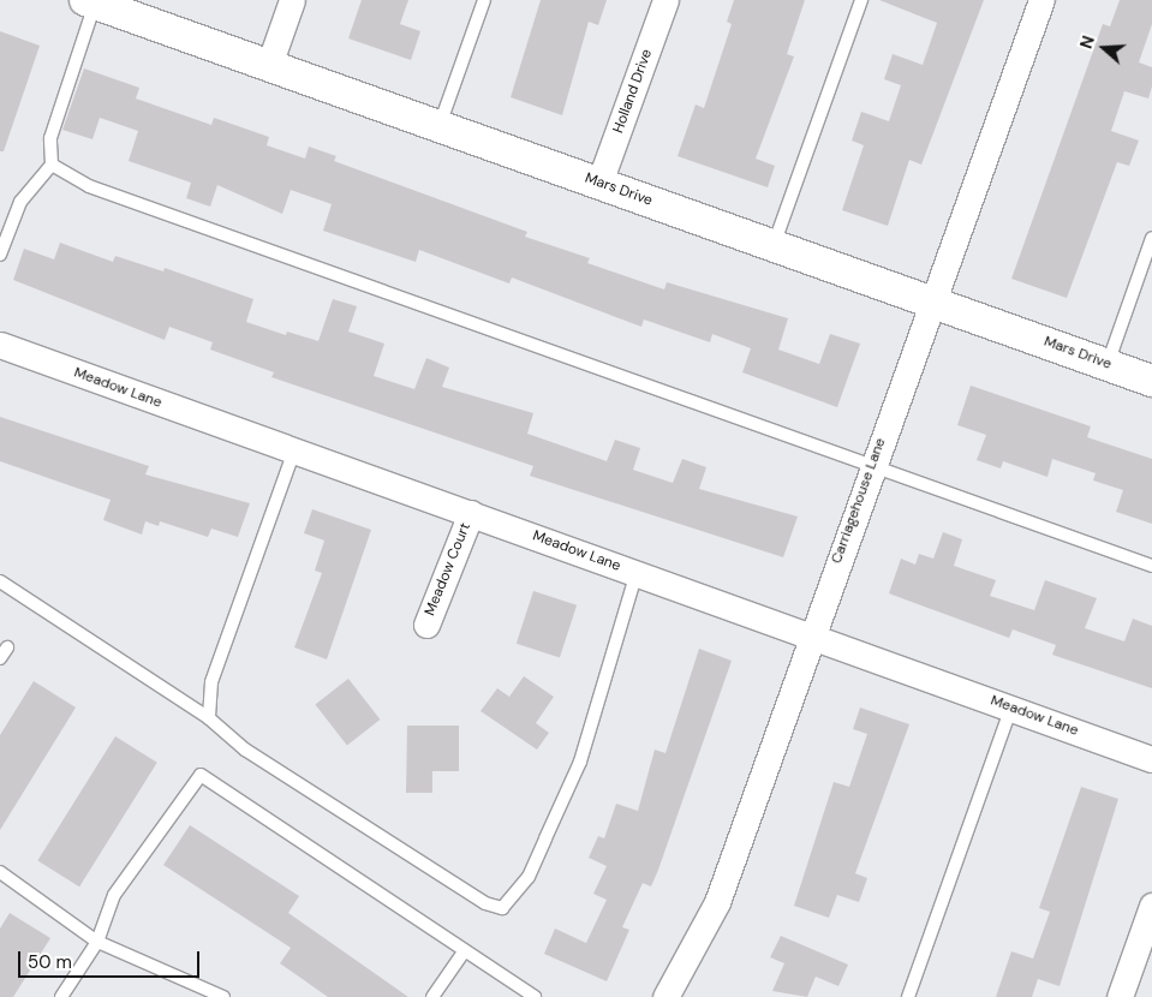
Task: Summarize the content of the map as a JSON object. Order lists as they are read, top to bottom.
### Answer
{
  "streets": {
    "street": [
      "Holland Drive",
      "Mars Drive",
      "Meadow Lane",
      "Carriagehouse Lane",
      "Meadow Court"
    ]
  },
  "crossings": [
    ["Holland Drive", "Mars Drive"],
    ["Mars Drive", "Carriagehouse Lane"],
    ["Meadow Lane", "Carriagehouse Lane"],
    ["Meadow Lane", "Meadow Court"]
  ],
  "scale_bar": "50 m",
  "north": "left"
}
